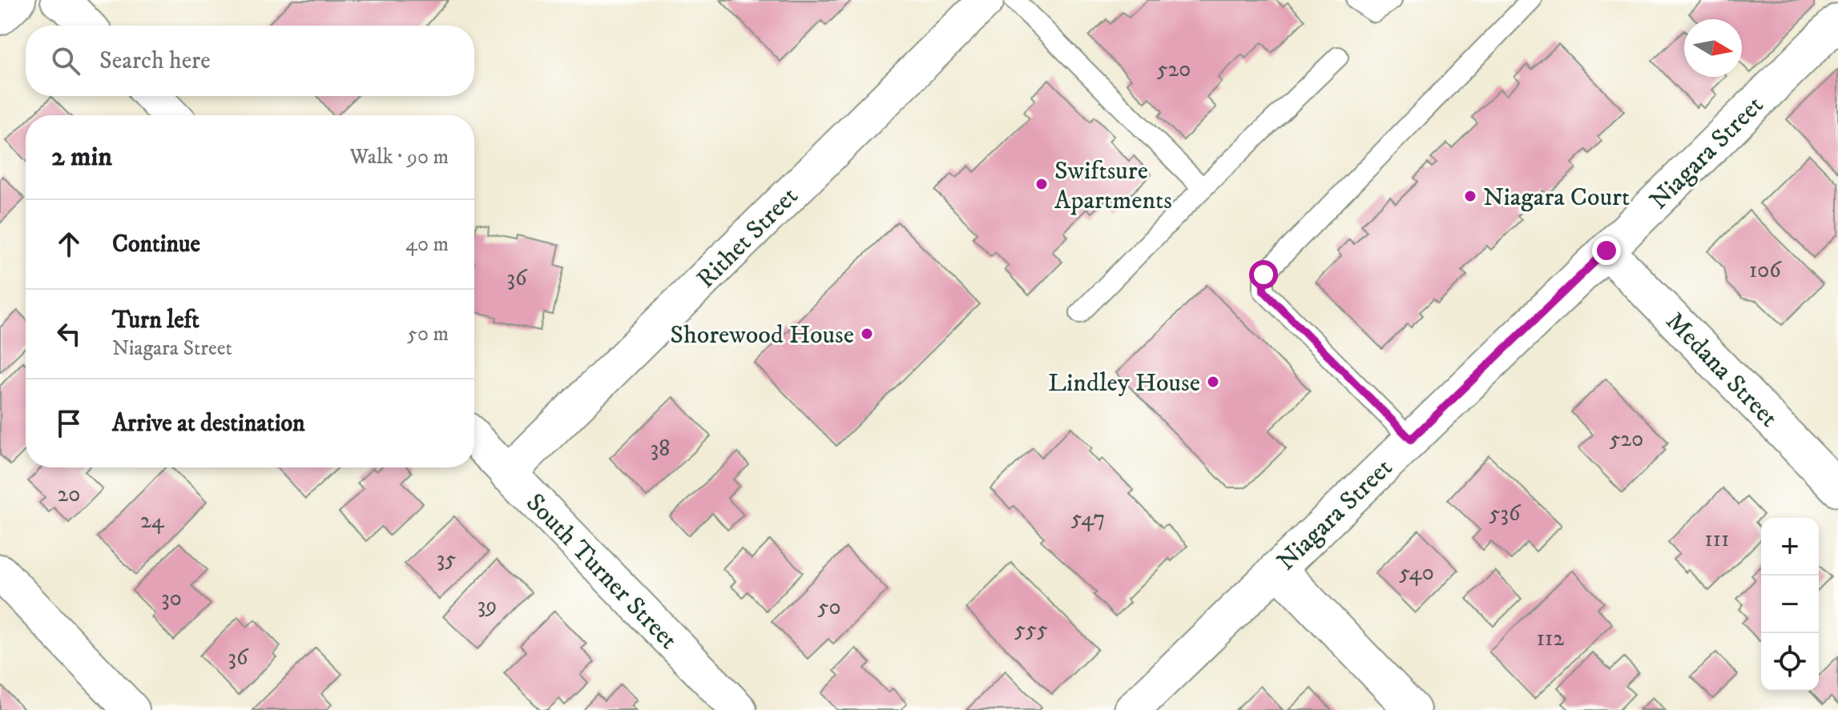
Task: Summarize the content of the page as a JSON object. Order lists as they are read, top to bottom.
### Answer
{
  "streets": {
    "street": [
      "Niagara Street",
      "Rithet Street",
      "Medana Street",
      "South Turner Street"
    ]
  },
  "crossings": [
    ["Niagara Street", "Medana Street"],
    ["Rithet Street", "South Turner Street"]
  ],
  "places": [
    "Swiftsure Apartments",
    "Niagara Court",
    "Shorewood House",
    "Lindley House"
  ],
  "house_numbers": [
    "520",
    "106",
    "36",
    "520",
    "38",
    "20",
    "536",
    "547",
    "24",
    "111",
    "35",
    "540",
    "30",
    "39",
    "50",
    "555",
    "112",
    "36"
  ],
  "north": "right",
  "page": {
    "search": "Search here",
    "heading": ["2 min", "Walk · 90 m"],
    "list": [
      ["Continue", "40 m"],
      ["Turn left", "Niagara Street", "50 m"],
      "Arrive at destination"
    ],
    "map_buttons": ["+", "−"]
  }
}
